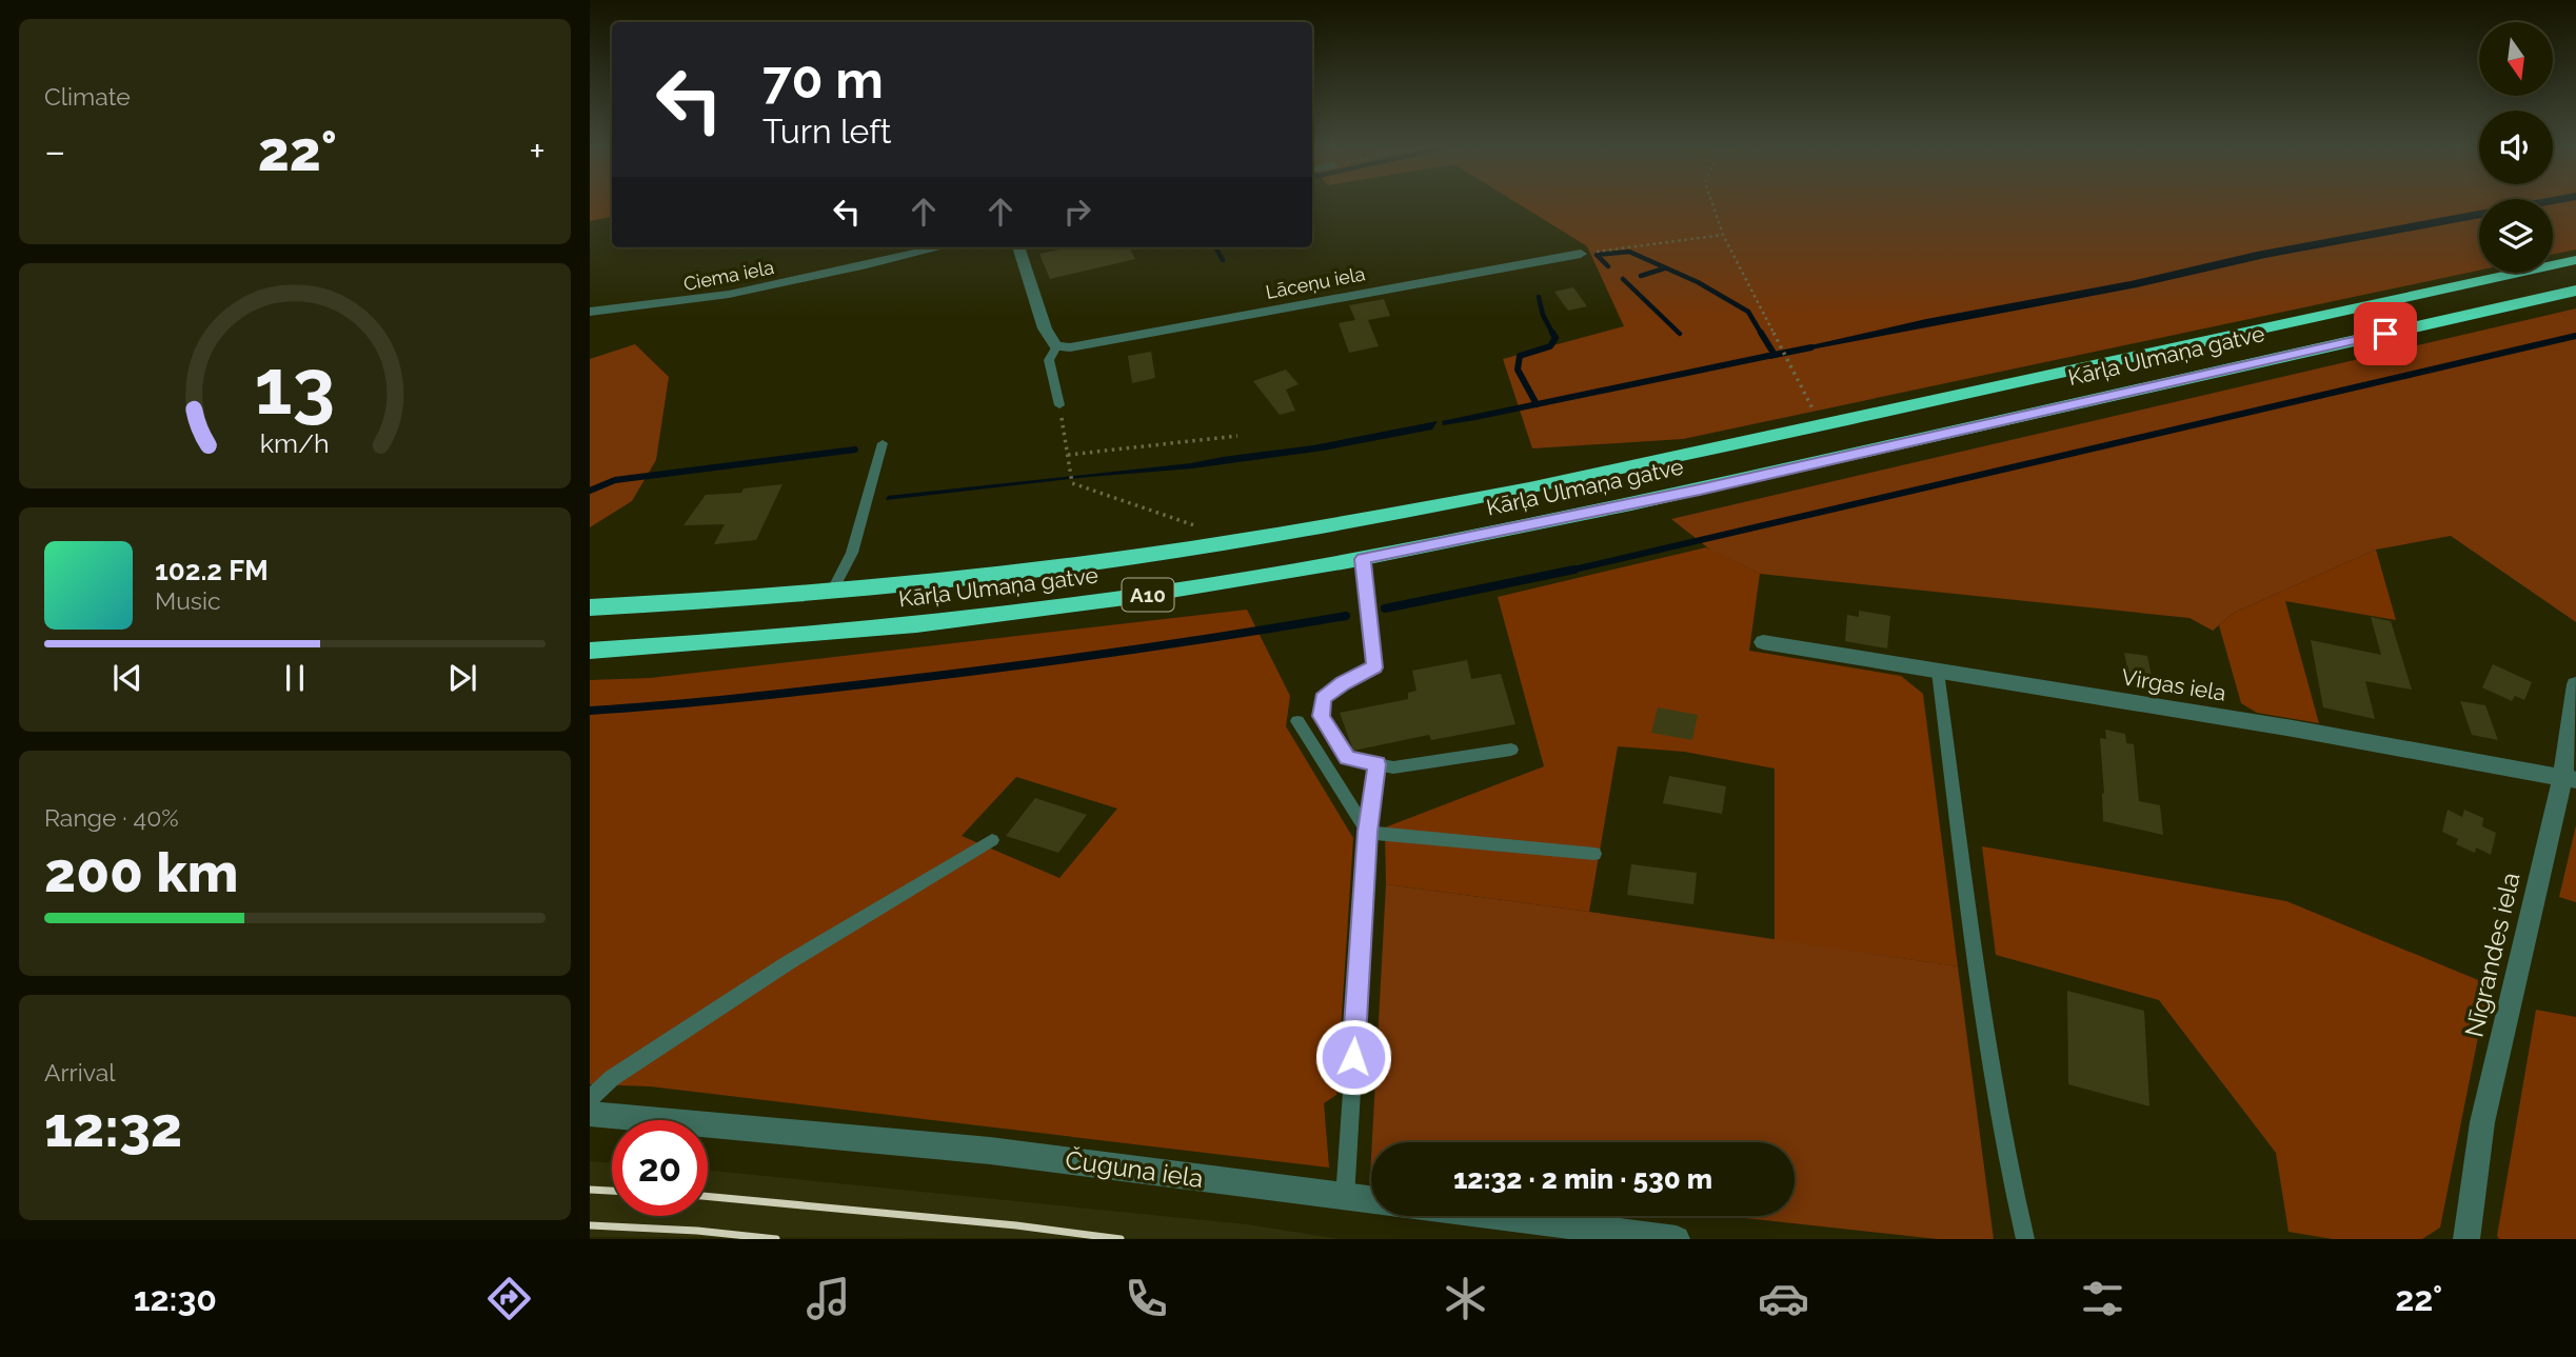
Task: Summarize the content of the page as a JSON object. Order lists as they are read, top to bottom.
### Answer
{
  "streets": {
    "highway": ["Kārļa Ulmaņa gatve", "A10"],
    "street": [
      "Ciema iela",
      "Lāceņu iela",
      "Virgas iela",
      "Nīgrandes iela",
      "Čuguna iela"
    ]
  },
  "crossings": [
    ["Virgas iela", "Nīgrandes iela"]
  ],
  "north": "bottom",
  "page": {
    "tile": [
      "Climate",
      ["Range · 40%", "200 km"],
      ["Arrival", "12:32"]
    ],
    "turn": ["70 m", "Turn left"],
    "heat": ["−", "22°", "+"],
    "song": ["102.2 FM", "Music"],
    "limit": "20",
    "trip": "12:32 · 2 min · 530 m",
    "tabs": ["12:30", "22°"],
    "gauge": ["13", "km/h"]
  }
}
